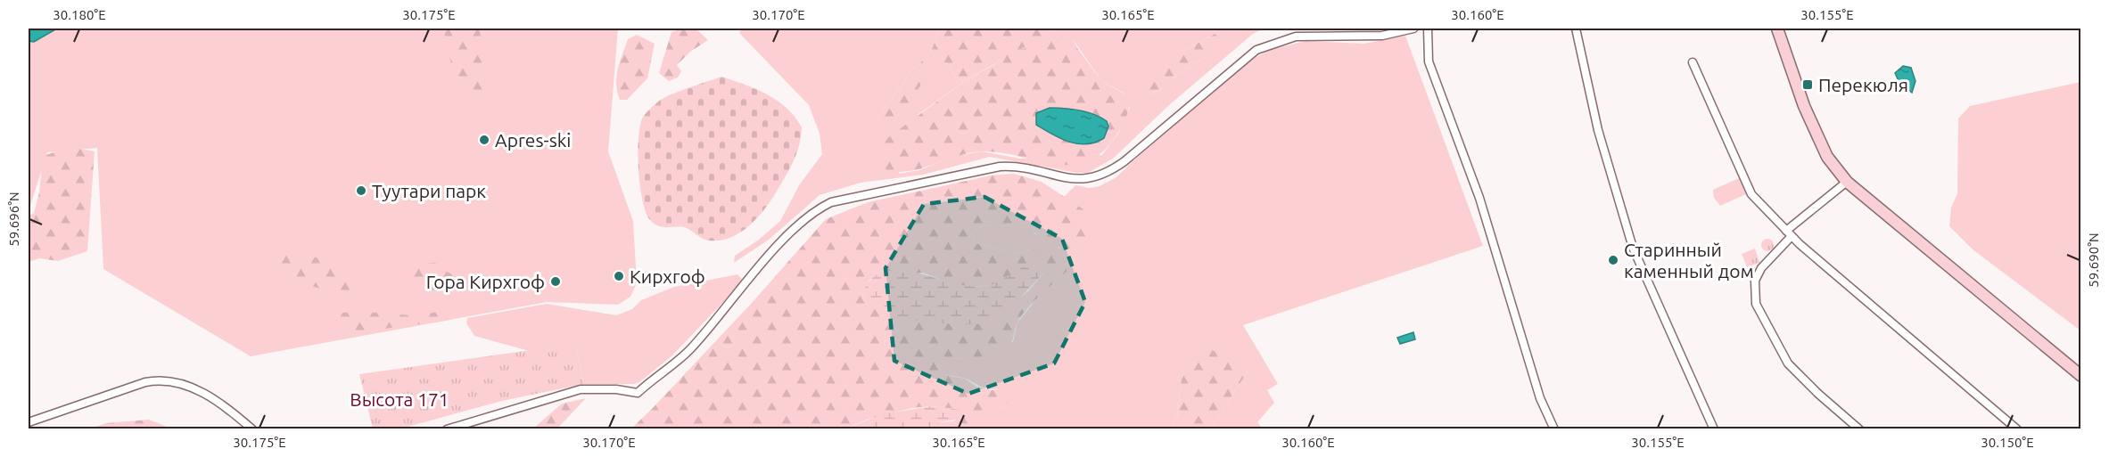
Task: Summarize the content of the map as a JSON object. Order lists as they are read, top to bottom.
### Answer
{
  "parks": ["Высота 171"],
  "places": {
    "transit": ["Перекюля"],
    "other": [
      "Apres-ski",
      "Туутари парк",
      "Старинный каменный дом",
      "Кирхгоф",
      "Гора Кирхгоф"
    ]
  },
  "coordinates": [
    "30.180°E",
    "30.175°E",
    "30.170°E",
    "30.165°E",
    "30.160°E",
    "30.155°E",
    "59.696°N",
    "59.690°N",
    "30.150°E"
  ]
}
